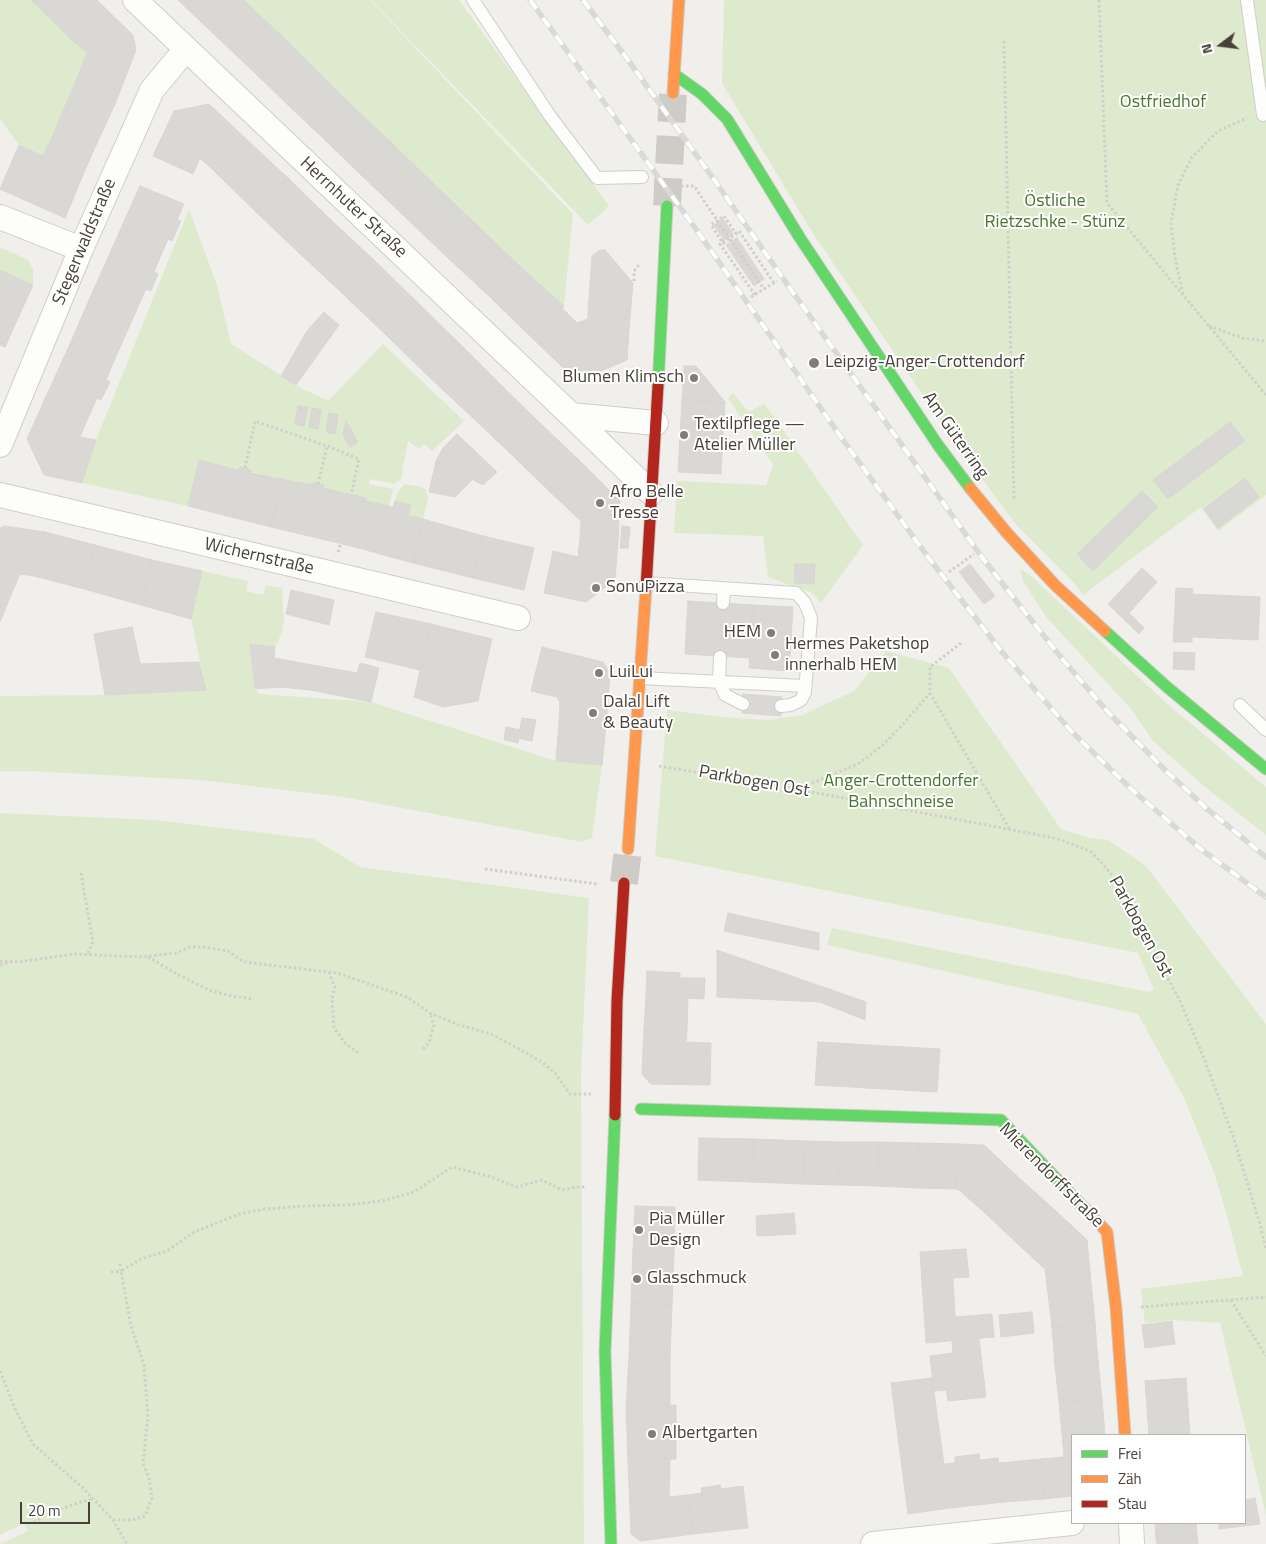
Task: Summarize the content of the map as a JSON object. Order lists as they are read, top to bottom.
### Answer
{
  "streets": {
    "street": [
      "Herrnhuter Straße",
      "Stegerwaldstraße",
      "Am Güterring",
      "Wichernstraße",
      "Mierendorffstraße"
    ],
    "path": ["Parkbogen Ost"]
  },
  "crossings": [
    ["Herrnhuter Straße", "Stegerwaldstraße"]
  ],
  "parks": ["Ostfriedhof", "Östliche Rietzschke - Stünz", "Anger-Crottendorfer Bahnschneise"],
  "places": [
    "Leipzig-Anger-Crottendorf",
    "Blumen Klimsch",
    "Textilpflege — Atelier Müller",
    "Afro Belle Tresse",
    "SonuPizza",
    "HEM",
    "Hermes Paketshop innerhalb HEM",
    "LuiLui",
    "Dalal Lift & Beauty",
    "Pia Müller Design",
    "Glasschmuck",
    "Albertgarten"
  ],
  "legend": ["Frei", "Zäh", "Stau"],
  "scale_bar": "20 m",
  "north": "left"
}
